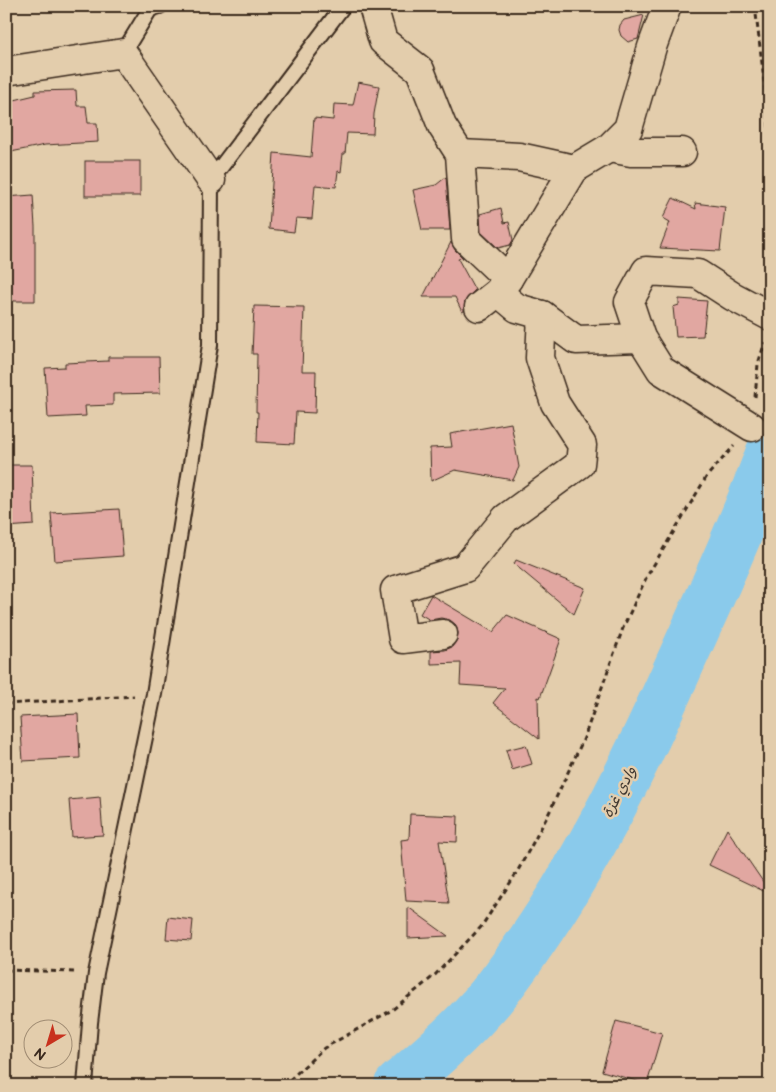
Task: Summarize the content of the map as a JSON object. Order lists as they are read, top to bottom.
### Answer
{
  "water": ["وادي غزة"],
  "north": "bottom left"
}
